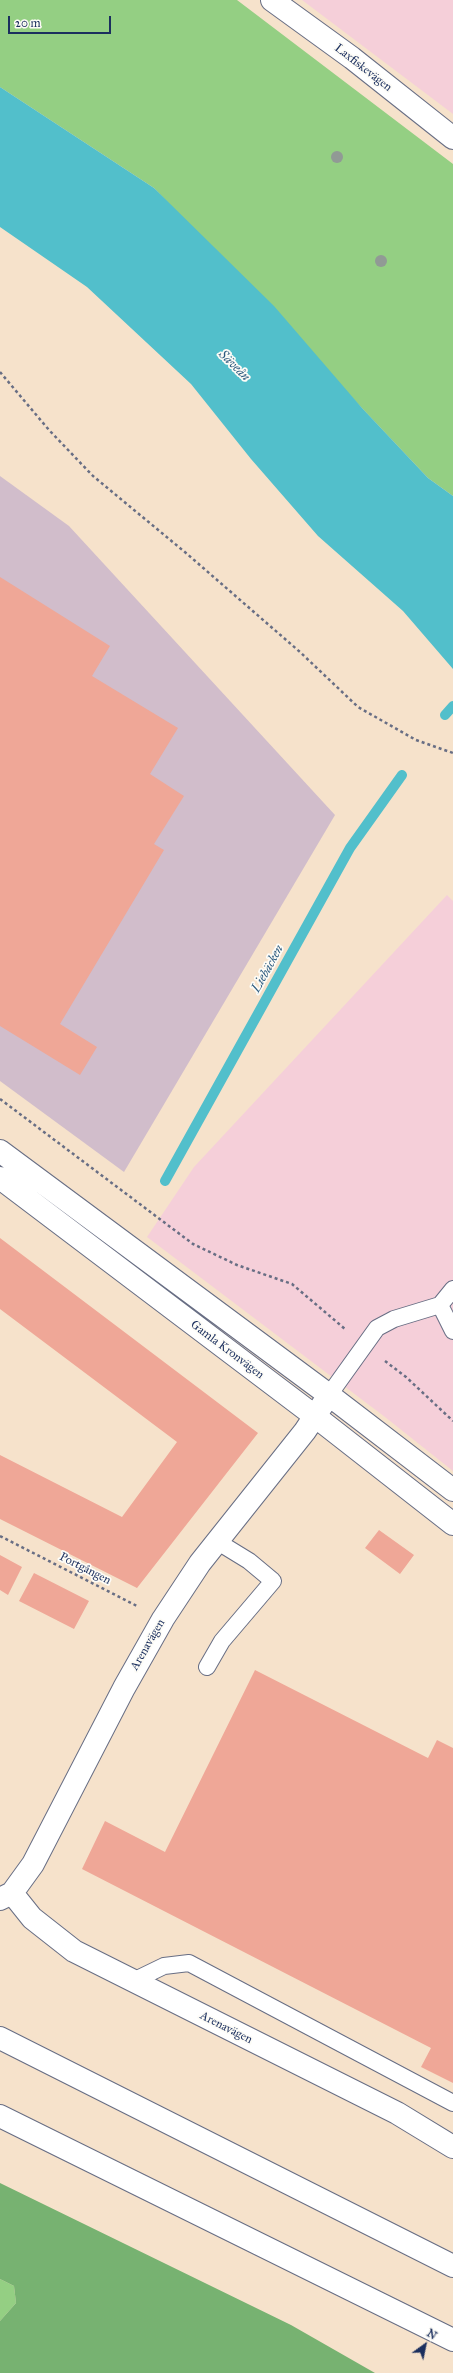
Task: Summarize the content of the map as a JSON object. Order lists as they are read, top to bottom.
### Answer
{
  "streets": {
    "main road": ["Laxfiskevägen", "Gamla Kronvägen", "Arenavägen"],
    "path": ["Portgången"]
  },
  "crossings": [
    ["Gamla Kronvägen", "Arenavägen"],
    ["Portgången", "Arenavägen"]
  ],
  "water": ["Säveån", "Liebäcken"],
  "scale_bar": "20 m",
  "north": "top right"
}
